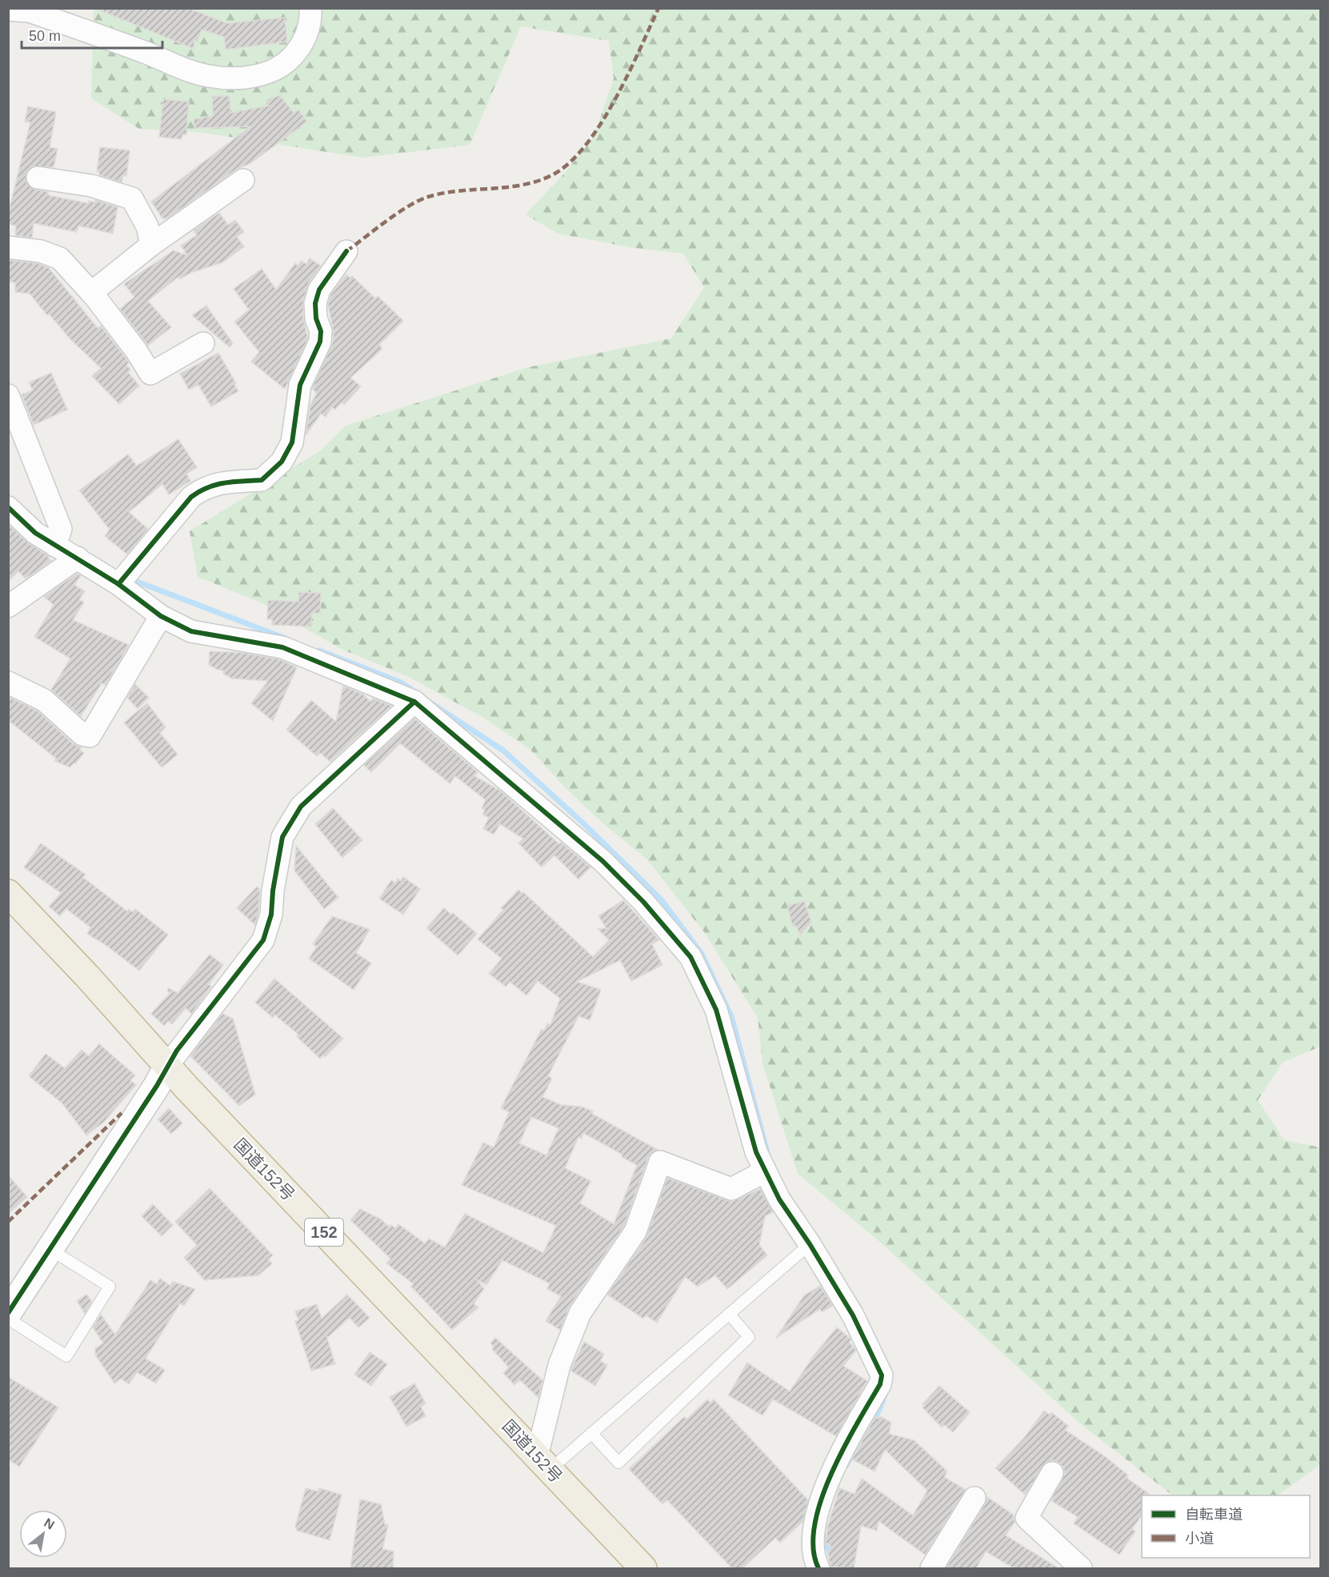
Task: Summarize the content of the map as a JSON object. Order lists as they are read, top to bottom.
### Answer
{
  "streets": {
    "highway": ["国道152号", "152"]
  },
  "legend": ["自転車道", "小道"],
  "scale_bar": "50 m",
  "north": "top right"
}
